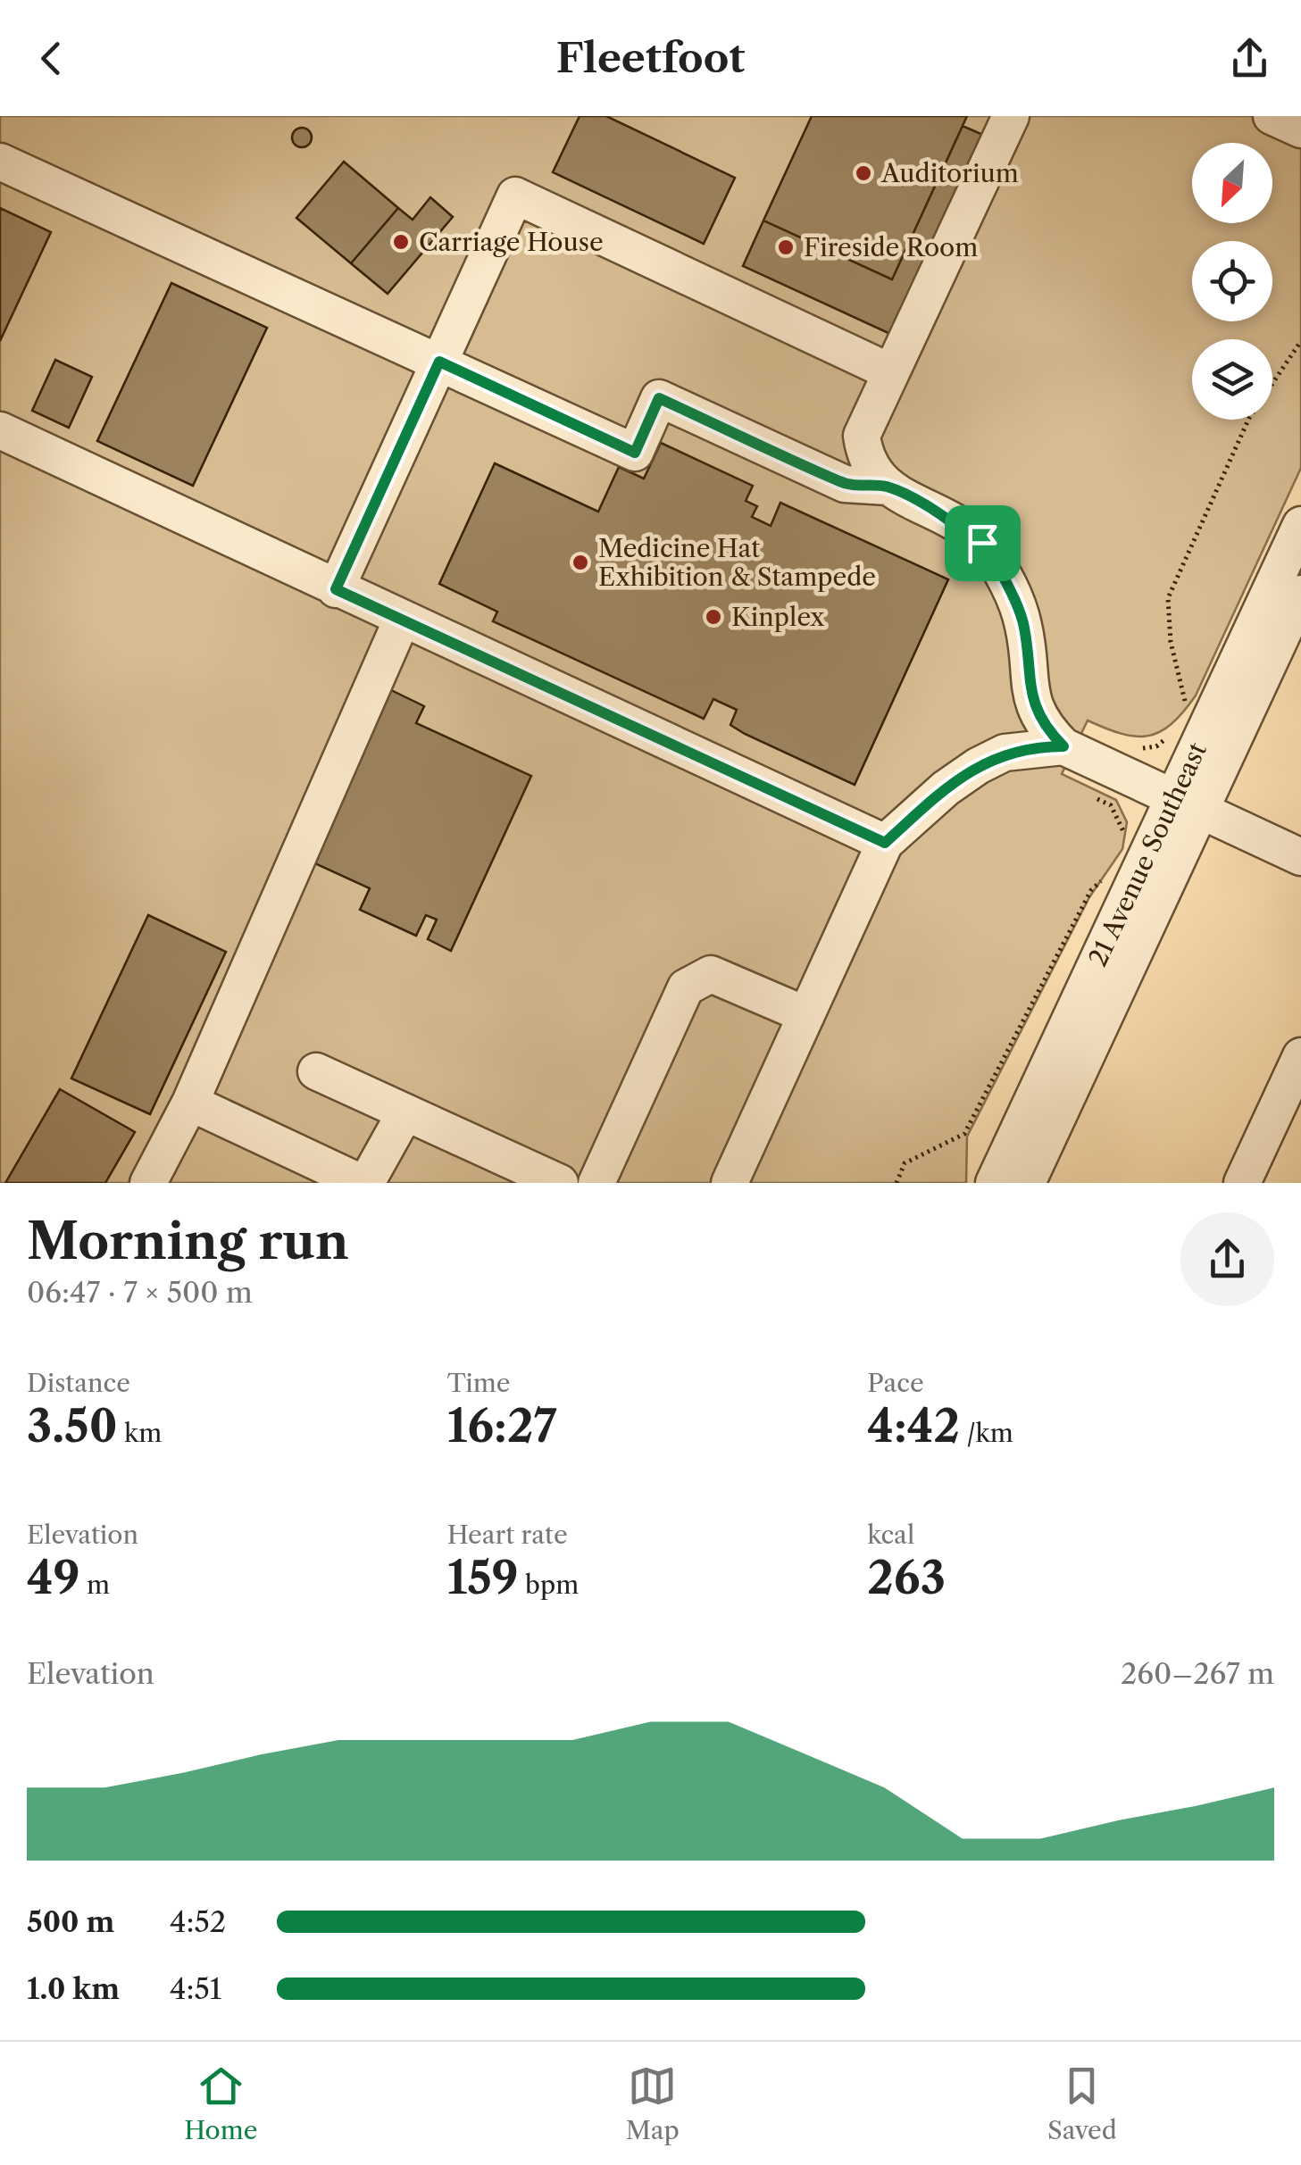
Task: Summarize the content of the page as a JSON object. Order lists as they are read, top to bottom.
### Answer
{
  "streets": {
    "street": ["21 Avenue Southeast"]
  },
  "places": [
    "Auditorium",
    "Carriage House",
    "Fireside Room",
    "Medicine Hat Exhibition & Stampede",
    "Kinplex"
  ],
  "north": "bottom left",
  "page": {
    "header": "Fleetfoot",
    "heading": ["Morning run", "06:47 · 7 × 500 m"],
    "stats": [
      ["Distance", "3.50 km"],
      ["Time", "16:27"],
      ["Pace", "4:42 /km"],
      ["Elevation", "49 m"],
      ["Heart rate", "159 bpm"],
      ["kcal", "263"]
    ],
    "chart": ["Elevation", "260–267 m"],
    "list": [
      {
        "name": "500 m",
        "note": "4:52"
      },
      {
        "name": "1.0 km",
        "note": "4:51"
      }
    ],
    "tabs": ["Home", "Map", "Saved"]
  }
}
